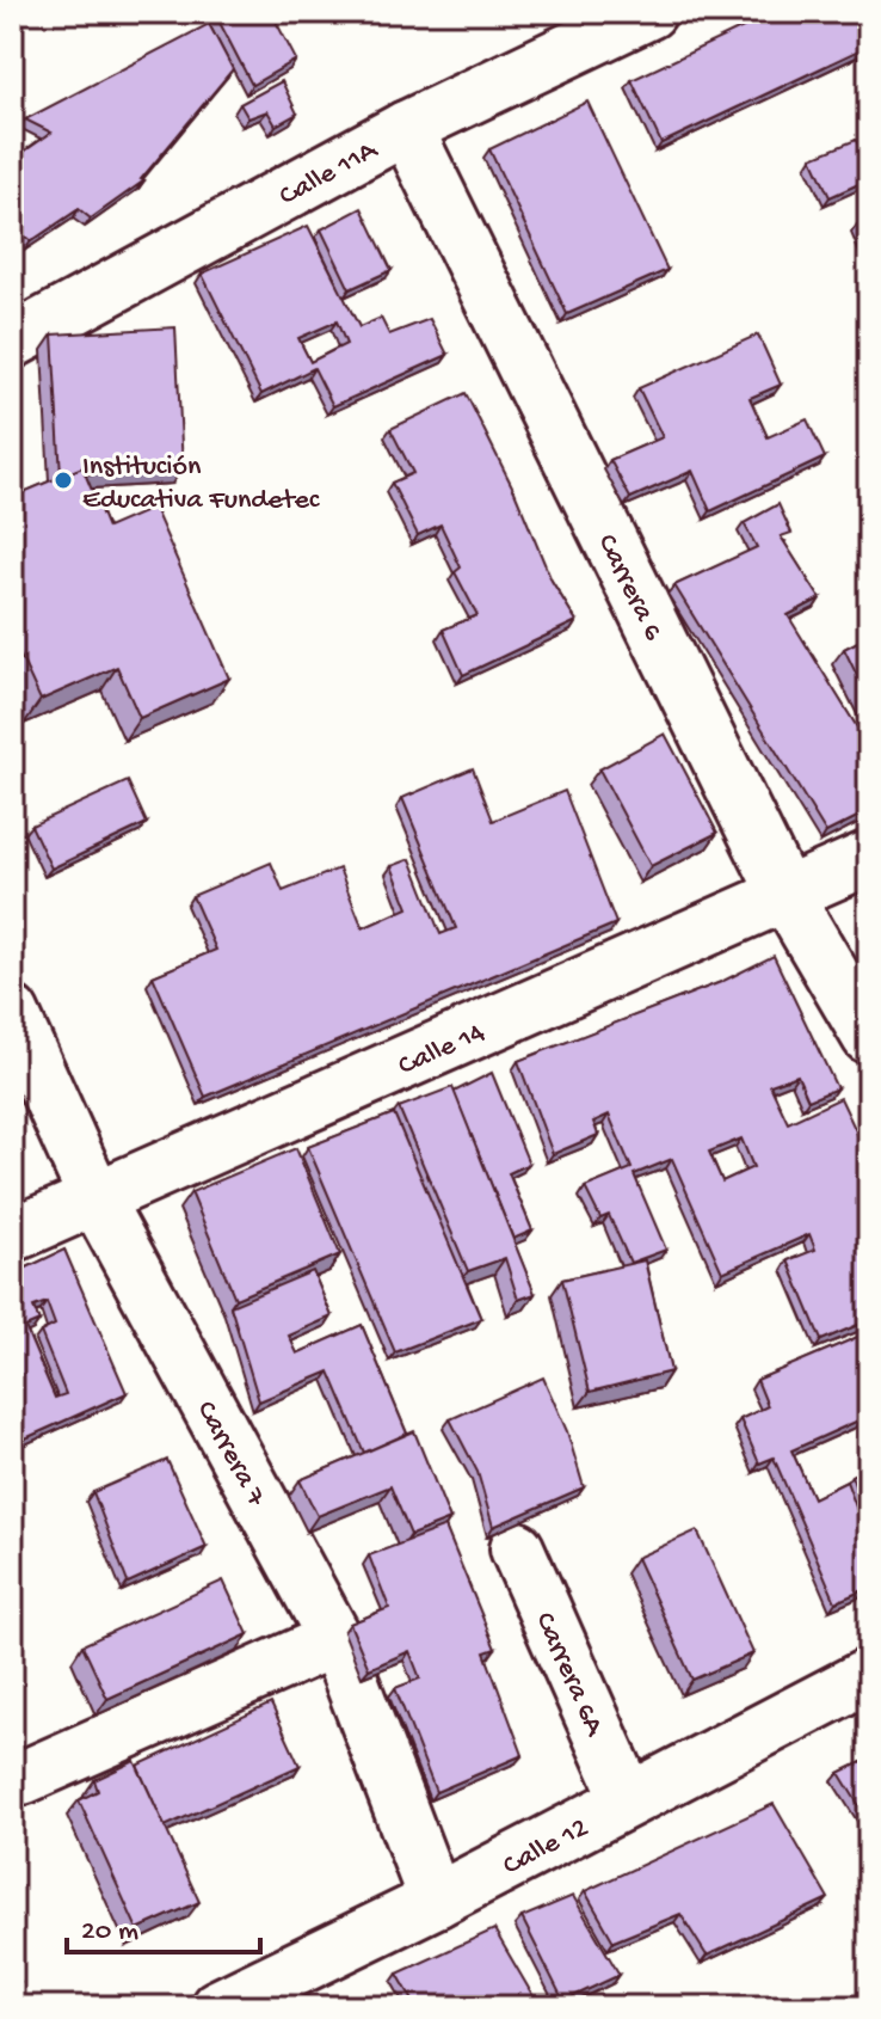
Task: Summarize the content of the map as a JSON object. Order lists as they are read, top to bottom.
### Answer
{
  "streets": {
    "street": [
      "Calle 11A",
      "Carrera 6",
      "Calle 14",
      "Carrera 7",
      "Carrera 6A",
      "Calle 12"
    ]
  },
  "crossings": [
    ["Calle 11A", "Carrera 6"],
    ["Carrera 6", "Calle 14"],
    ["Calle 14", "Carrera 7"],
    ["Carrera 7", "Calle 12"],
    ["Carrera 6A", "Calle 12"]
  ],
  "places": ["Institución Educativa Fundetec"],
  "scale_bar": "20 m"
}
